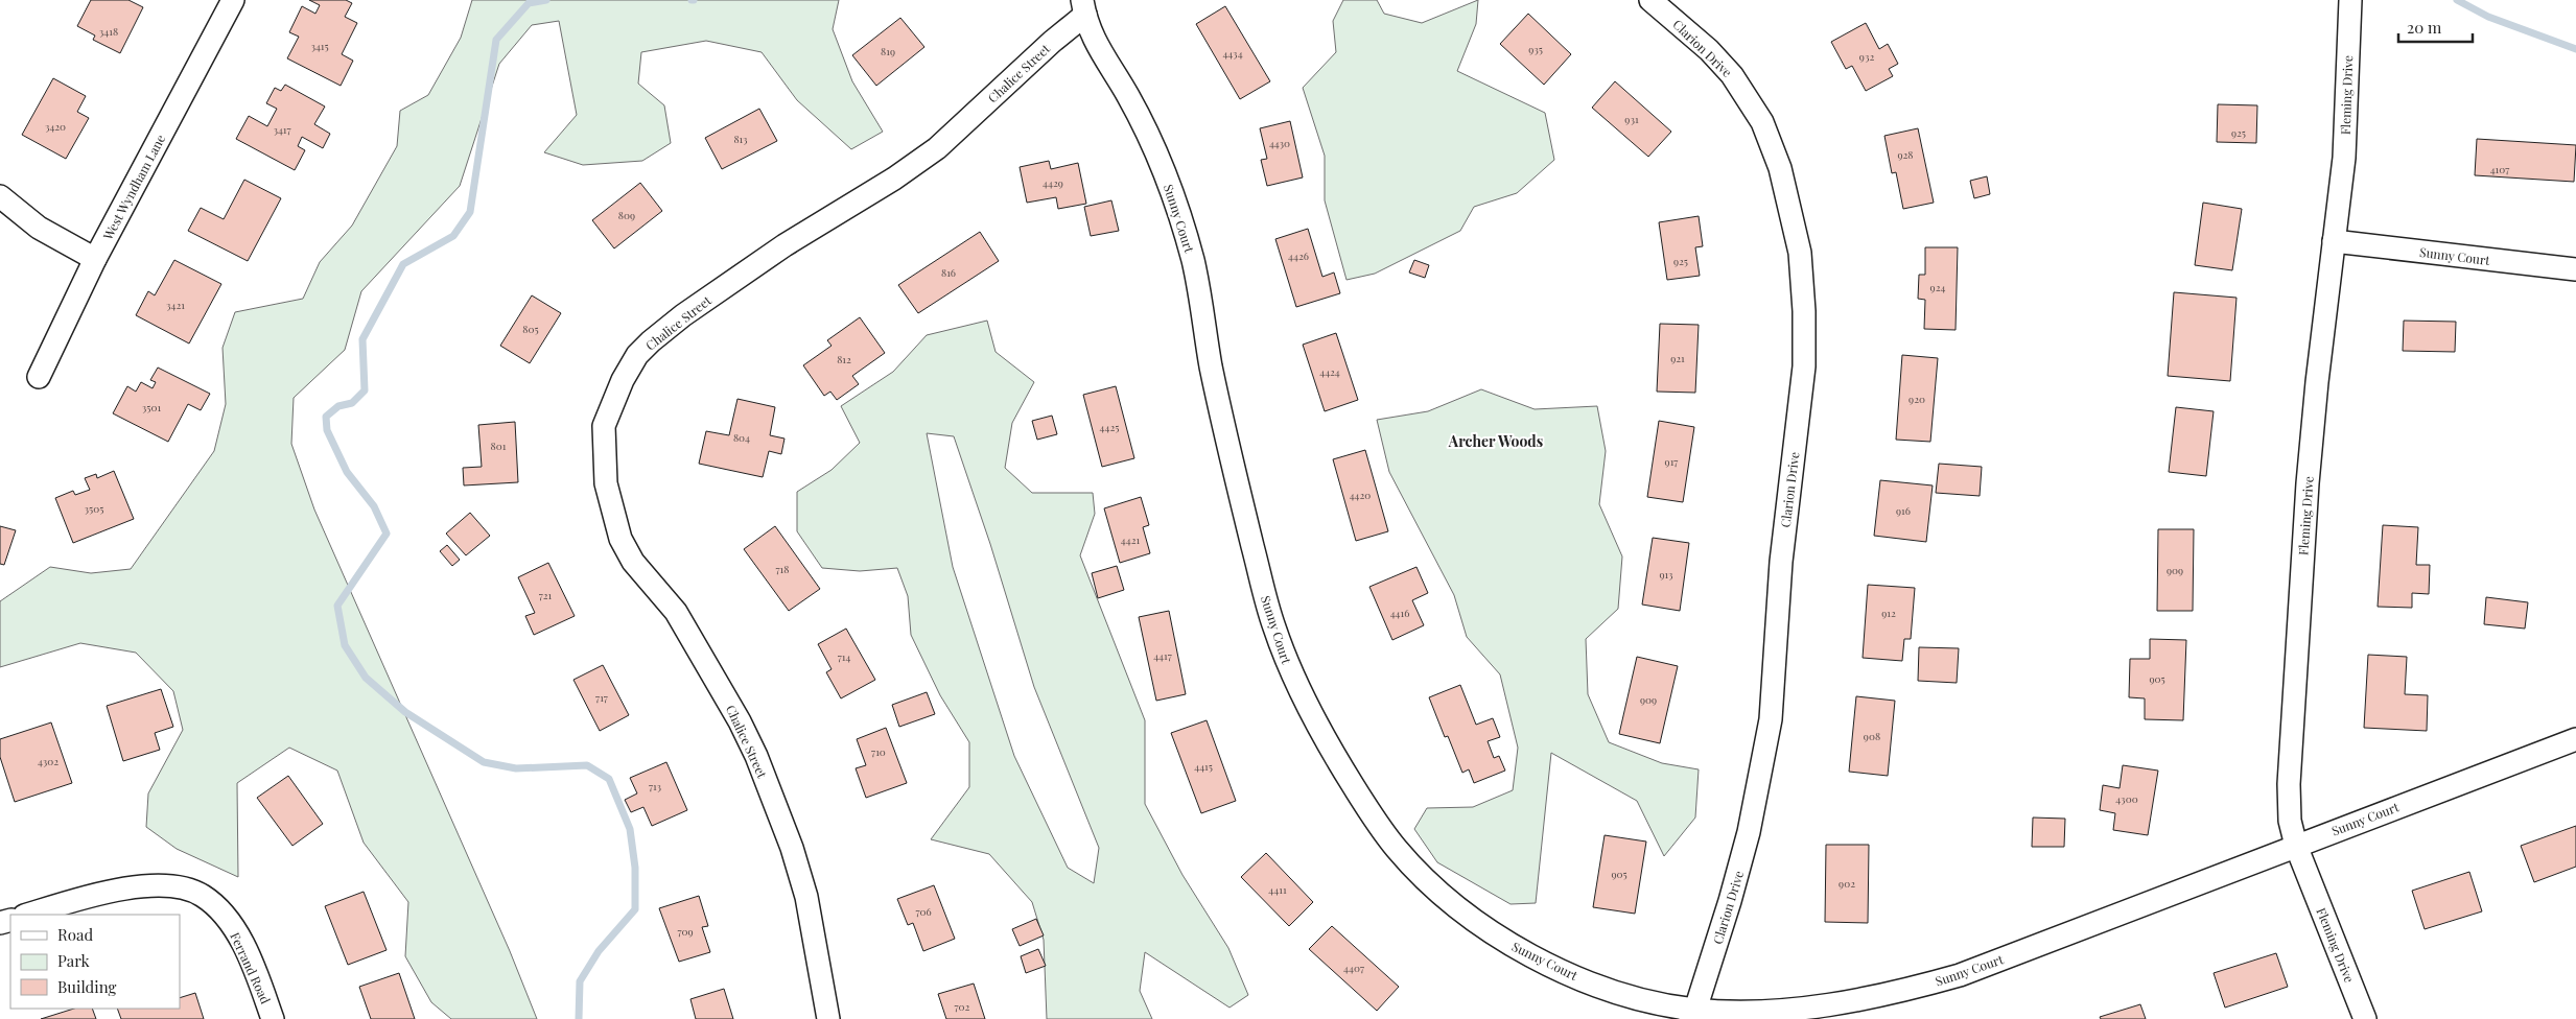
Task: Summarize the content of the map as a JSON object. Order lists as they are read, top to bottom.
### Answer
{
  "streets": {
    "street": [
      "Clarion Drive",
      "Chalice Street",
      "Fleming Drive",
      "West Wyndham Lane",
      "Sunny Court",
      "Ferrand Road"
    ]
  },
  "crossings": [
    ["Clarion Drive", "Sunny Court"],
    ["Chalice Street", "Sunny Court"],
    ["Fleming Drive", "Sunny Court"]
  ],
  "districts": ["Archer Woods"],
  "house_numbers": [
    "3418",
    "3415",
    "935",
    "819",
    "4434",
    "932",
    "931",
    "3420",
    "3417",
    "925",
    "813",
    "4430",
    "928",
    "4107",
    "4429",
    "809",
    "4426",
    "925",
    "816",
    "924",
    "3421",
    "805",
    "921",
    "812",
    "4424",
    "920",
    "3501",
    "4425",
    "804",
    "801",
    "917",
    "4420",
    "3505",
    "916",
    "4421",
    "718",
    "909",
    "913",
    "721",
    "4416",
    "912",
    "4417",
    "714",
    "905",
    "717",
    "909",
    "908",
    "710",
    "4302",
    "4415",
    "713",
    "4300",
    "905",
    "902",
    "4411",
    "706",
    "709",
    "4407",
    "702"
  ],
  "legend": ["Road", "Park", "Building"],
  "scale_bar": "20 m"
}
